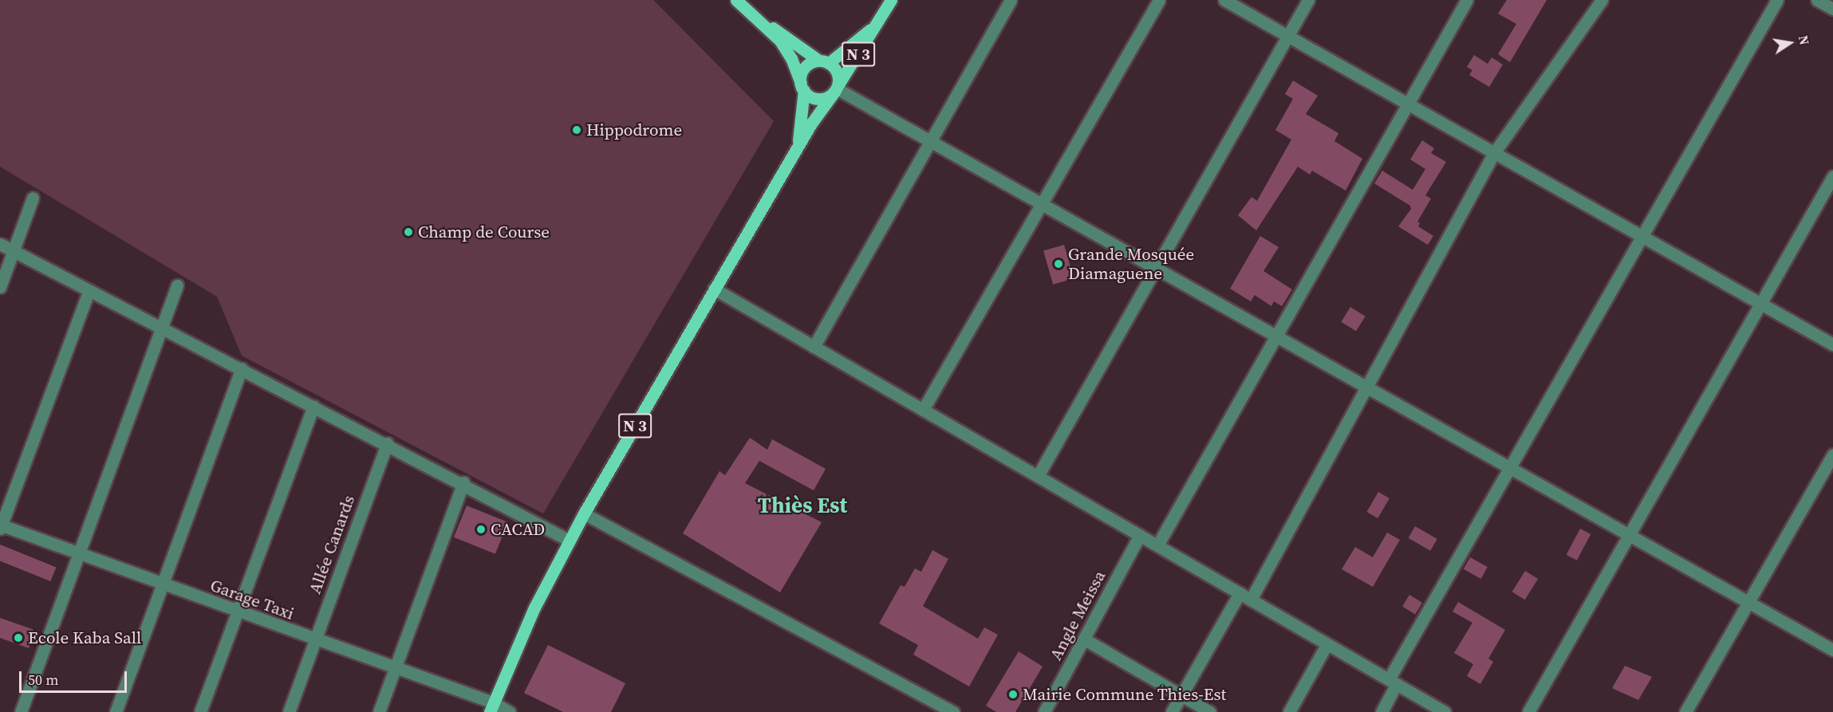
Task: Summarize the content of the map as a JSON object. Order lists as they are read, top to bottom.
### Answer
{
  "streets": {
    "main road": ["N 3"],
    "street": ["Allée Canards", "Garage Taxi", "Angle Meissa"]
  },
  "crossings": [
    ["N 3", "Garage Taxi"],
    ["Allée Canards", "Garage Taxi"]
  ],
  "districts": ["Thiès Est"],
  "places": [
    "Hippodrome",
    "Champ de Course",
    "Grande Mosquée Diamaguene",
    "CACAD",
    "Ecole Kaba Sall",
    "Mairie Commune Thies-Est"
  ],
  "scale_bar": "50 m",
  "north": "right"
}
